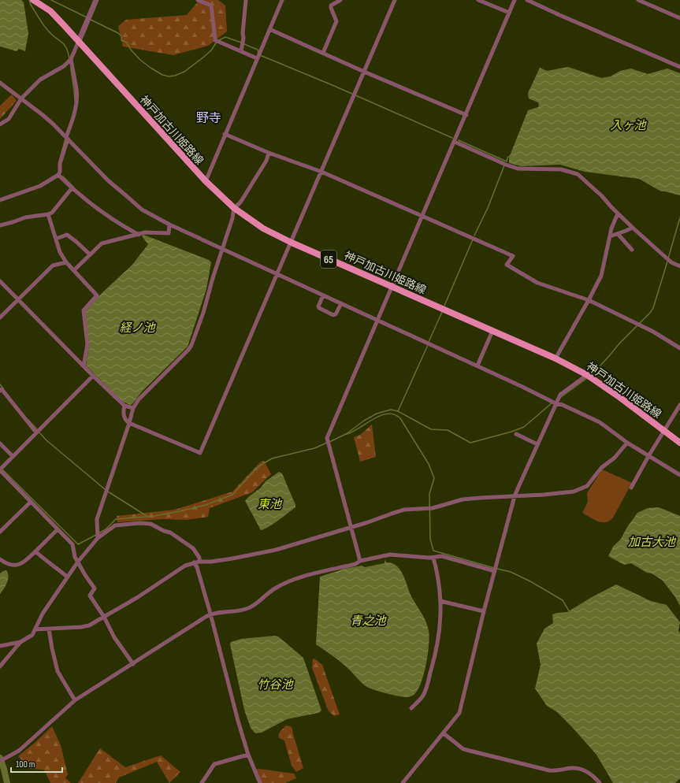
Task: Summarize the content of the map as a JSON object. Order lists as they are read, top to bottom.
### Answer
{
  "streets": {
    "main road": ["神戸加古川姫路線", "65"]
  },
  "districts": ["野寺"],
  "water": [
    "入ヶ池",
    "経ノ池",
    "東池",
    "加古大池",
    "青之池",
    "竹谷池"
  ],
  "scale_bar": "100 m"
}
